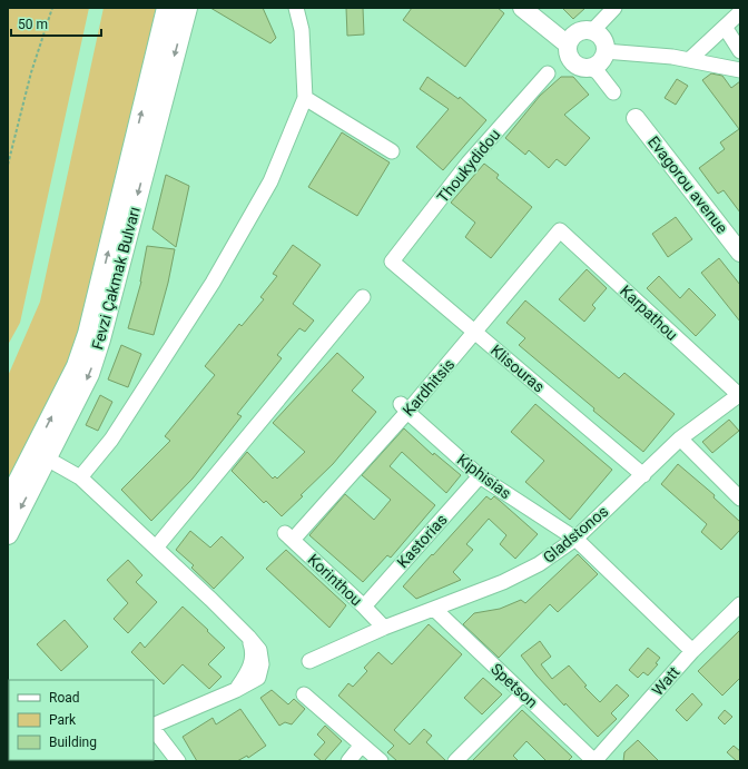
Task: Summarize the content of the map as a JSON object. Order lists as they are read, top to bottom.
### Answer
{
  "streets": {
    "main road": ["Fevzi Çakmak Bulvarı"],
    "street": [
      "Thoukydidou",
      "Evagorou avenue",
      "Karpathou",
      "Klisouras",
      "Kardhitsis",
      "Kiphisias",
      "Gladstonos",
      "Kastorias",
      "Korinthou",
      "Watt",
      "Spetson"
    ]
  },
  "crossings": [
    ["Thoukydidou", "Klisouras"],
    ["Karpathou", "Kardhitsis"],
    ["Karpathou", "Gladstonos"],
    ["Klisouras", "Kardhitsis"],
    ["Klisouras", "Gladstonos"],
    ["Kardhitsis", "Kiphisias"],
    ["Kardhitsis", "Korinthou"],
    ["Kiphisias", "Gladstonos"],
    ["Kiphisias", "Kastorias"],
    ["Kiphisias", "Watt"],
    ["Gladstonos", "Korinthou"],
    ["Gladstonos", "Spetson"],
    ["Kastorias", "Korinthou"],
    ["Watt", "Spetson"]
  ],
  "legend": ["Road", "Park", "Building"],
  "scale_bar": "50 m"
}
